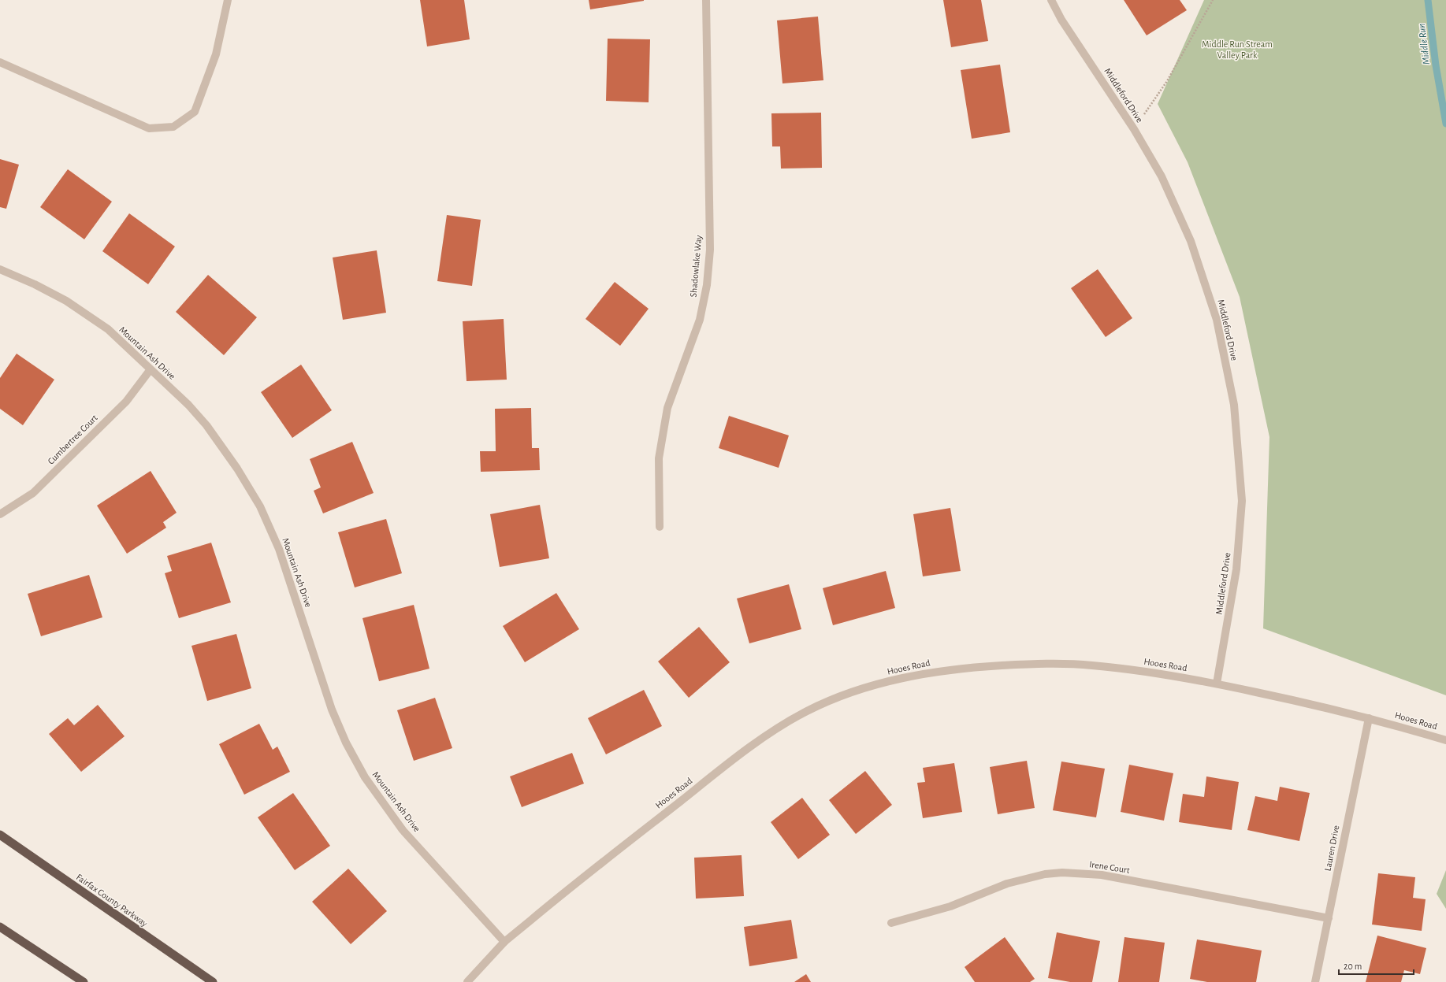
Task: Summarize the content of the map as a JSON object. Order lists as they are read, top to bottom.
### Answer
{
  "streets": {
    "highway": ["Fairfax County Parkway"],
    "street": [
      "Middleford Drive",
      "Shadowlake Way",
      "Mountain Ash Drive",
      "Cumbertree Court",
      "Hooes Road",
      "Lauren Drive",
      "Irene Court"
    ]
  },
  "crossings": [
    ["Middleford Drive", "Hooes Road"],
    ["Mountain Ash Drive", "Cumbertree Court"],
    ["Mountain Ash Drive", "Hooes Road"],
    ["Hooes Road", "Lauren Drive"],
    ["Lauren Drive", "Irene Court"]
  ],
  "water": ["Middle Run"],
  "parks": ["Middle Run Stream Valley Park"],
  "scale_bar": "20 m"
}
